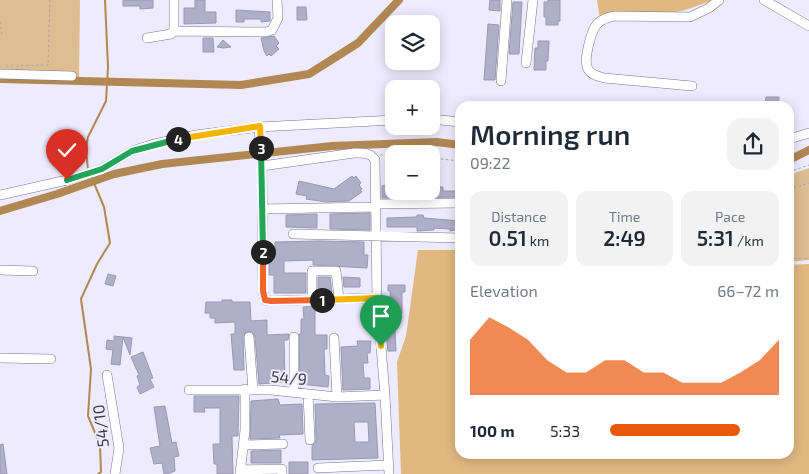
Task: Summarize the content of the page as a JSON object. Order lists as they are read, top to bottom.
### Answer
{
  "streets": {
    "street": ["54/9", "54/10"]
  },
  "page": {
    "map_buttons": ["+", "−"],
    "heading": ["Morning run", "09:22"],
    "pins": [
      "4",
      "3",
      "2",
      "1"
    ],
    "stats": [
      ["Distance", "0.51 km"],
      ["Time", "2:49"],
      ["Pace", "5:31 /km"]
    ],
    "chart": ["Elevation", "66–72 m"],
    "list": [
      {
        "name": "100 m",
        "note": "5:33"
      }
    ]
  }
}
